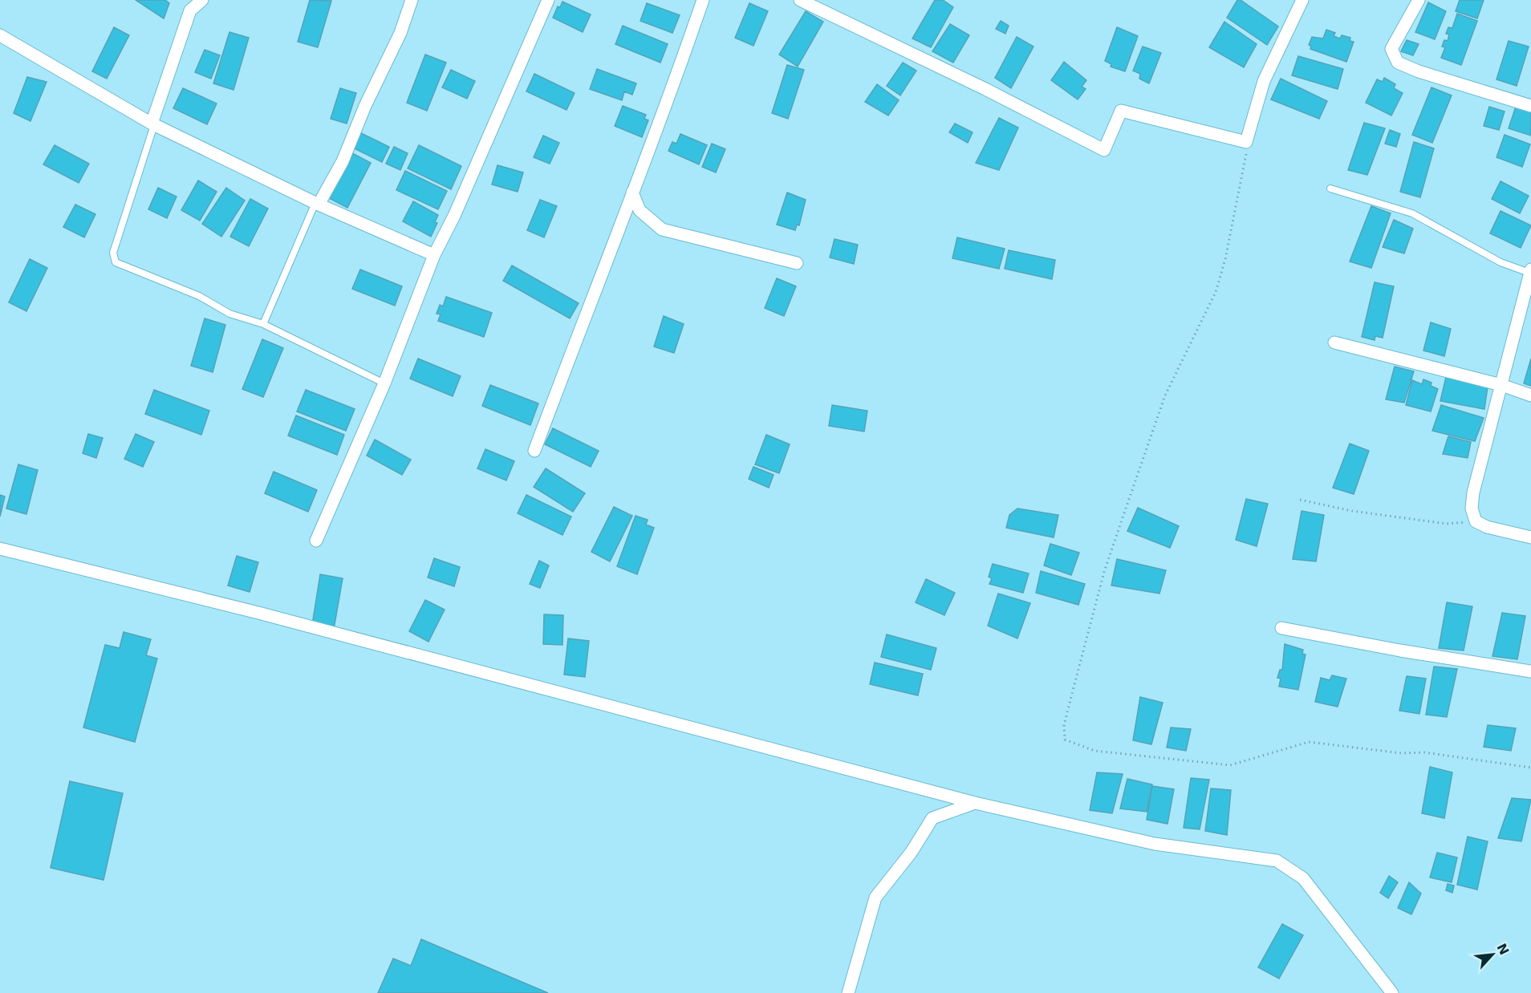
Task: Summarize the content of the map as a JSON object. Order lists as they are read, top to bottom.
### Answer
{
  "north": "top right"
}
